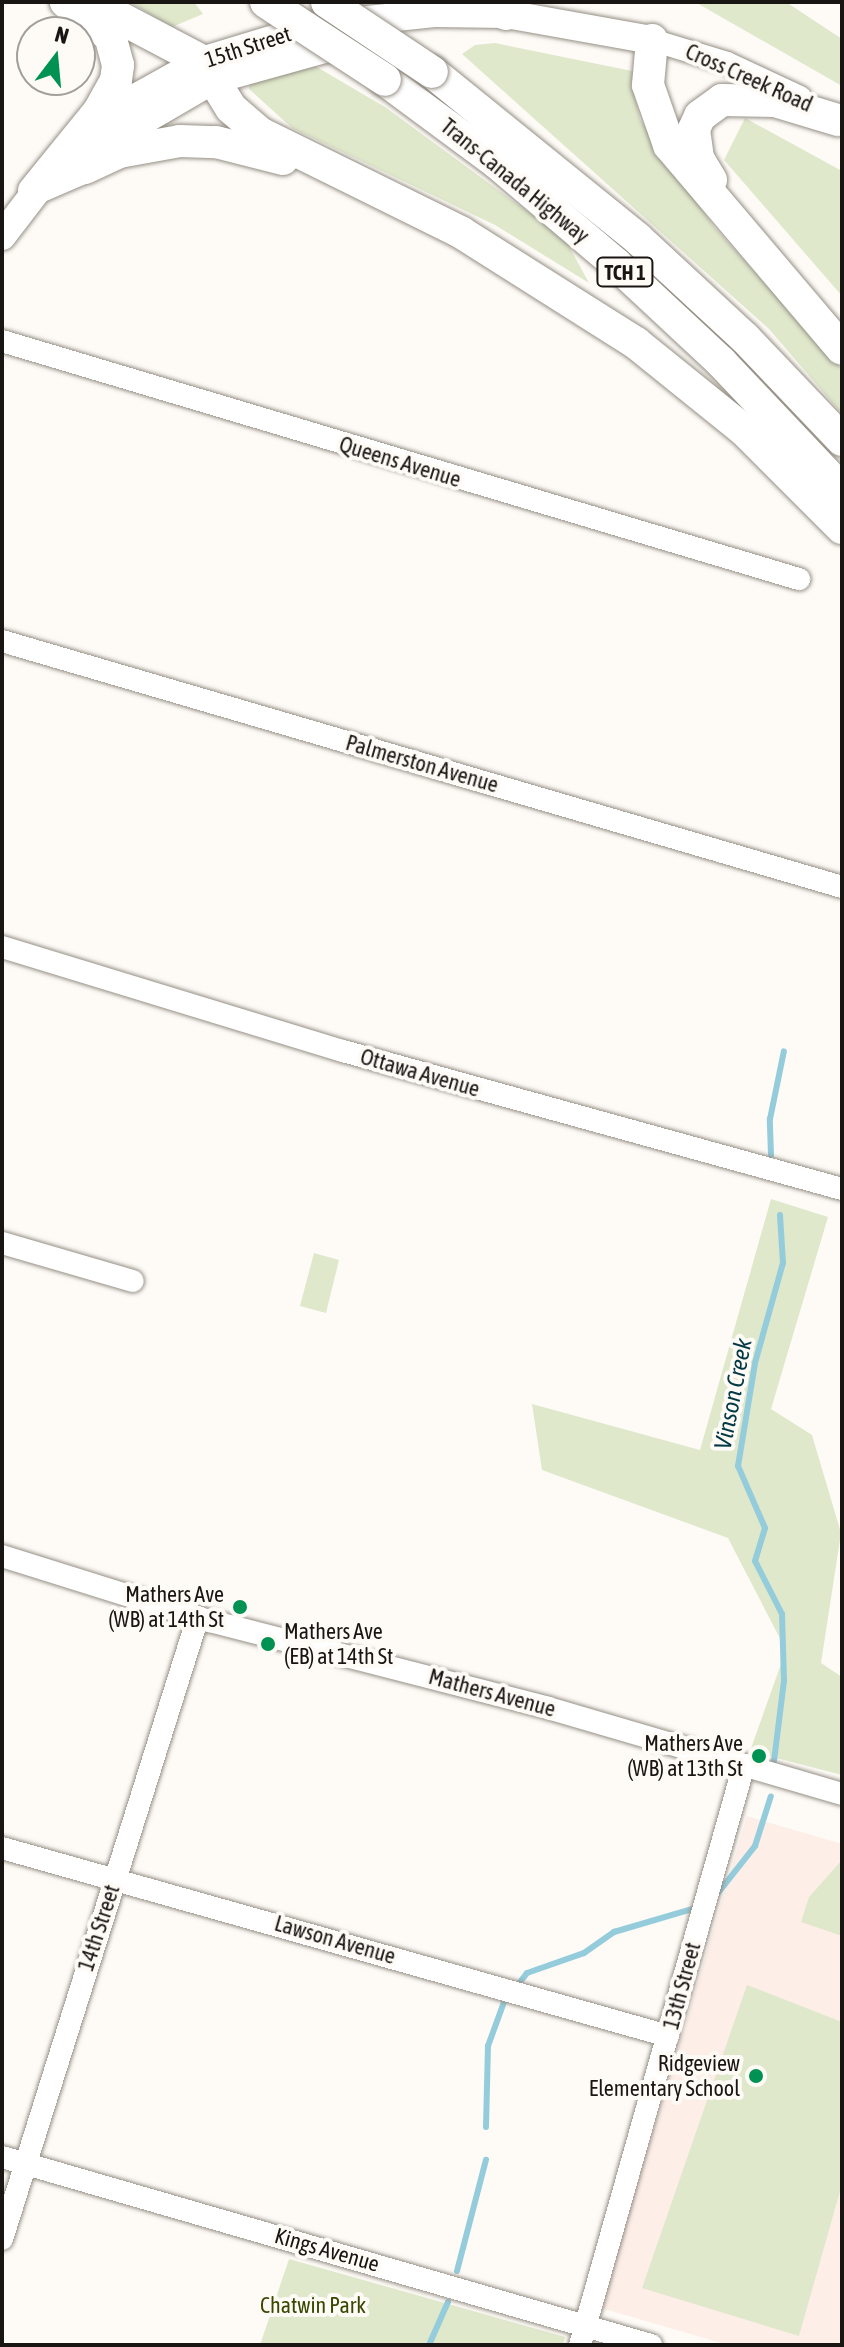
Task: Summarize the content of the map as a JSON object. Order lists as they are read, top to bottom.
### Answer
{
  "streets": {
    "highway": ["Trans-Canada Highway", "TCH 1"],
    "main road": ["15th Street"],
    "street": [
      "Cross Creek Road",
      "Queens Avenue",
      "Palmerston Avenue",
      "Ottawa Avenue",
      "Mathers Avenue",
      "14th Street",
      "Lawson Avenue",
      "13th Street",
      "Kings Avenue"
    ]
  },
  "crossings": [
    ["15th Street", "Cross Creek Road"],
    ["Mathers Avenue", "14th Street"],
    ["Mathers Avenue", "13th Street"],
    ["14th Street", "Lawson Avenue"],
    ["14th Street", "Kings Avenue"],
    ["Lawson Avenue", "13th Street"],
    ["13th Street", "Kings Avenue"]
  ],
  "water": ["Vinson Creek"],
  "parks": ["Chatwin Park"],
  "places": [
    "Mathers Ave (WB) at 14th St",
    "Mathers Ave (EB) at 14th St",
    "Mathers Ave (WB) at 13th St",
    "Ridgeview Elementary School"
  ],
  "north": "top"
}
